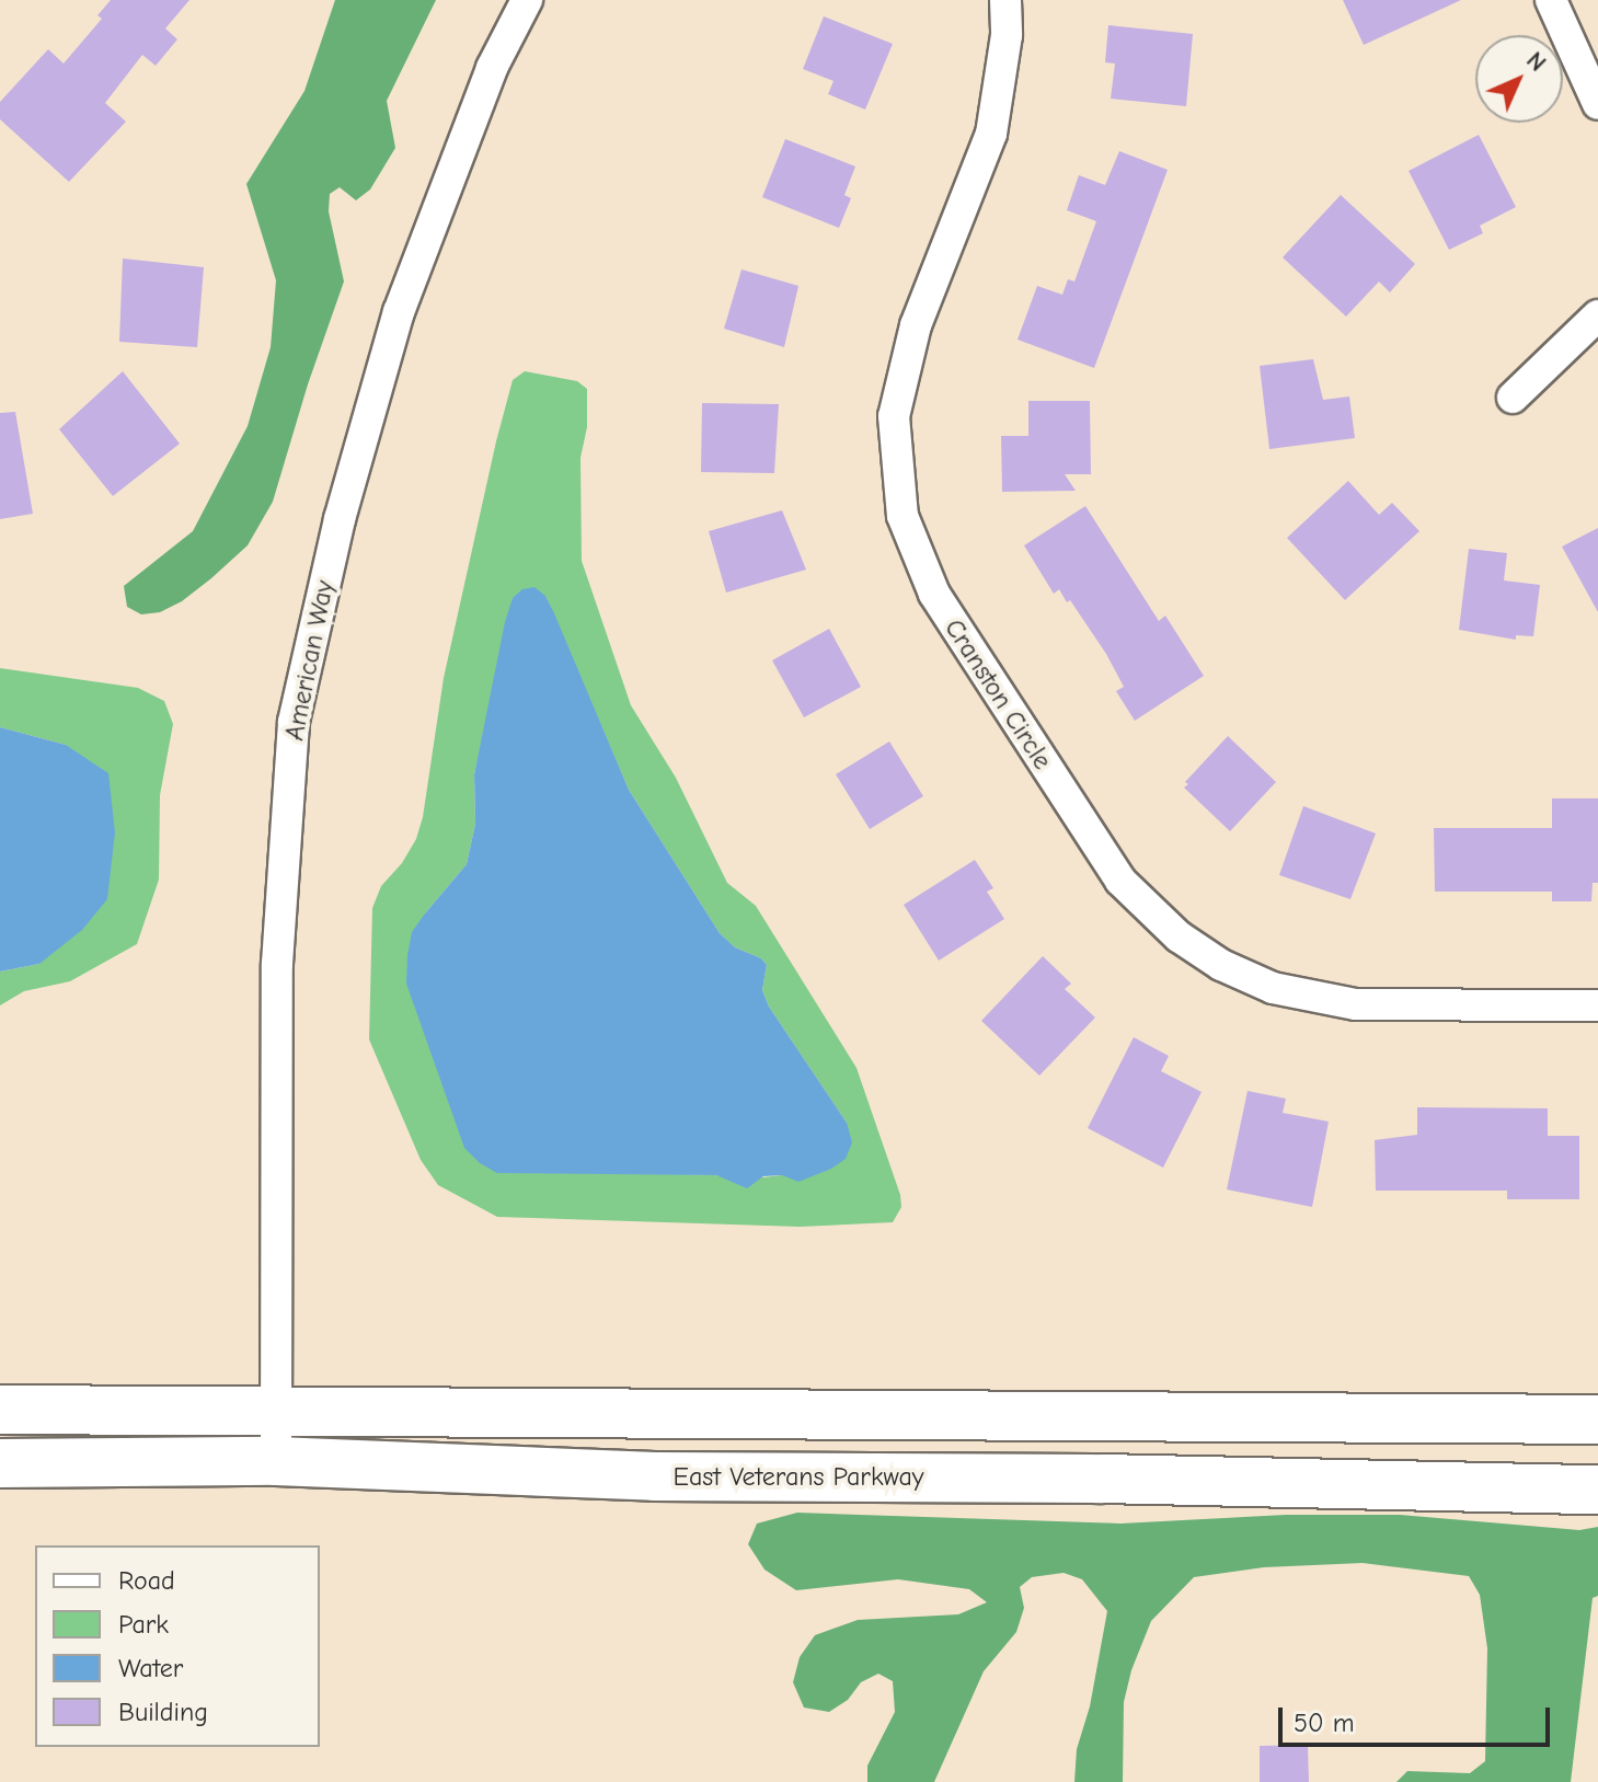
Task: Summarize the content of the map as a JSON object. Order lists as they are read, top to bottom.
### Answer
{
  "streets": {
    "main road": ["East Veterans Parkway"],
    "street": ["American Way", "Cranston Circle"]
  },
  "crossings": [
    ["American Way", "East Veterans Parkway"]
  ],
  "legend": [
    "Road",
    "Park",
    "Water",
    "Building"
  ],
  "scale_bar": "50 m",
  "north": "top right"
}
